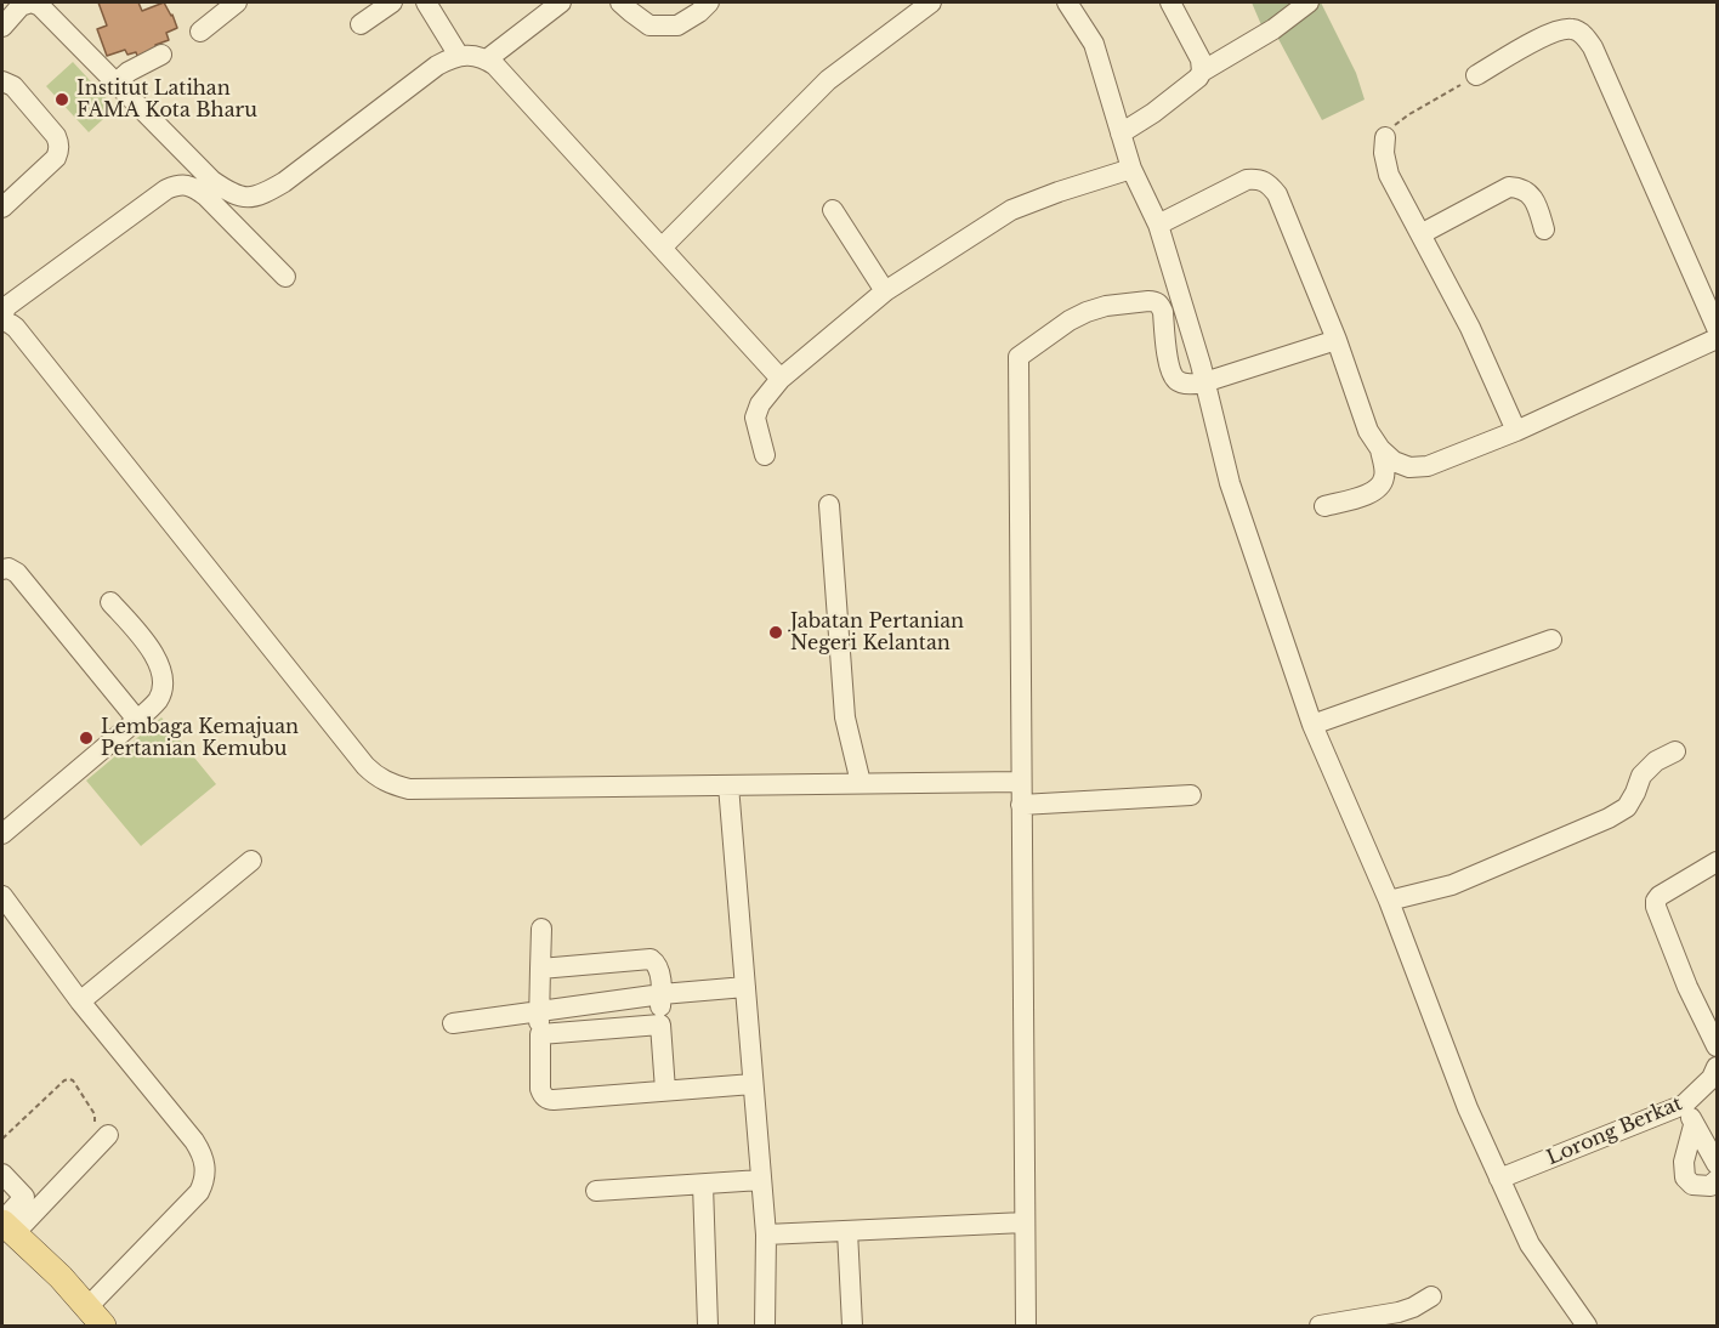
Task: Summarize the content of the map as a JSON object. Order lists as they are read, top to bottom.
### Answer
{
  "streets": {
    "street": ["Lorong Berkat"]
  },
  "places": ["Institut Latihan FAMA Kota Bharu", "Jabatan Pertanian Negeri Kelantan", "Lembaga Kemajuan Pertanian Kemubu"]
}
